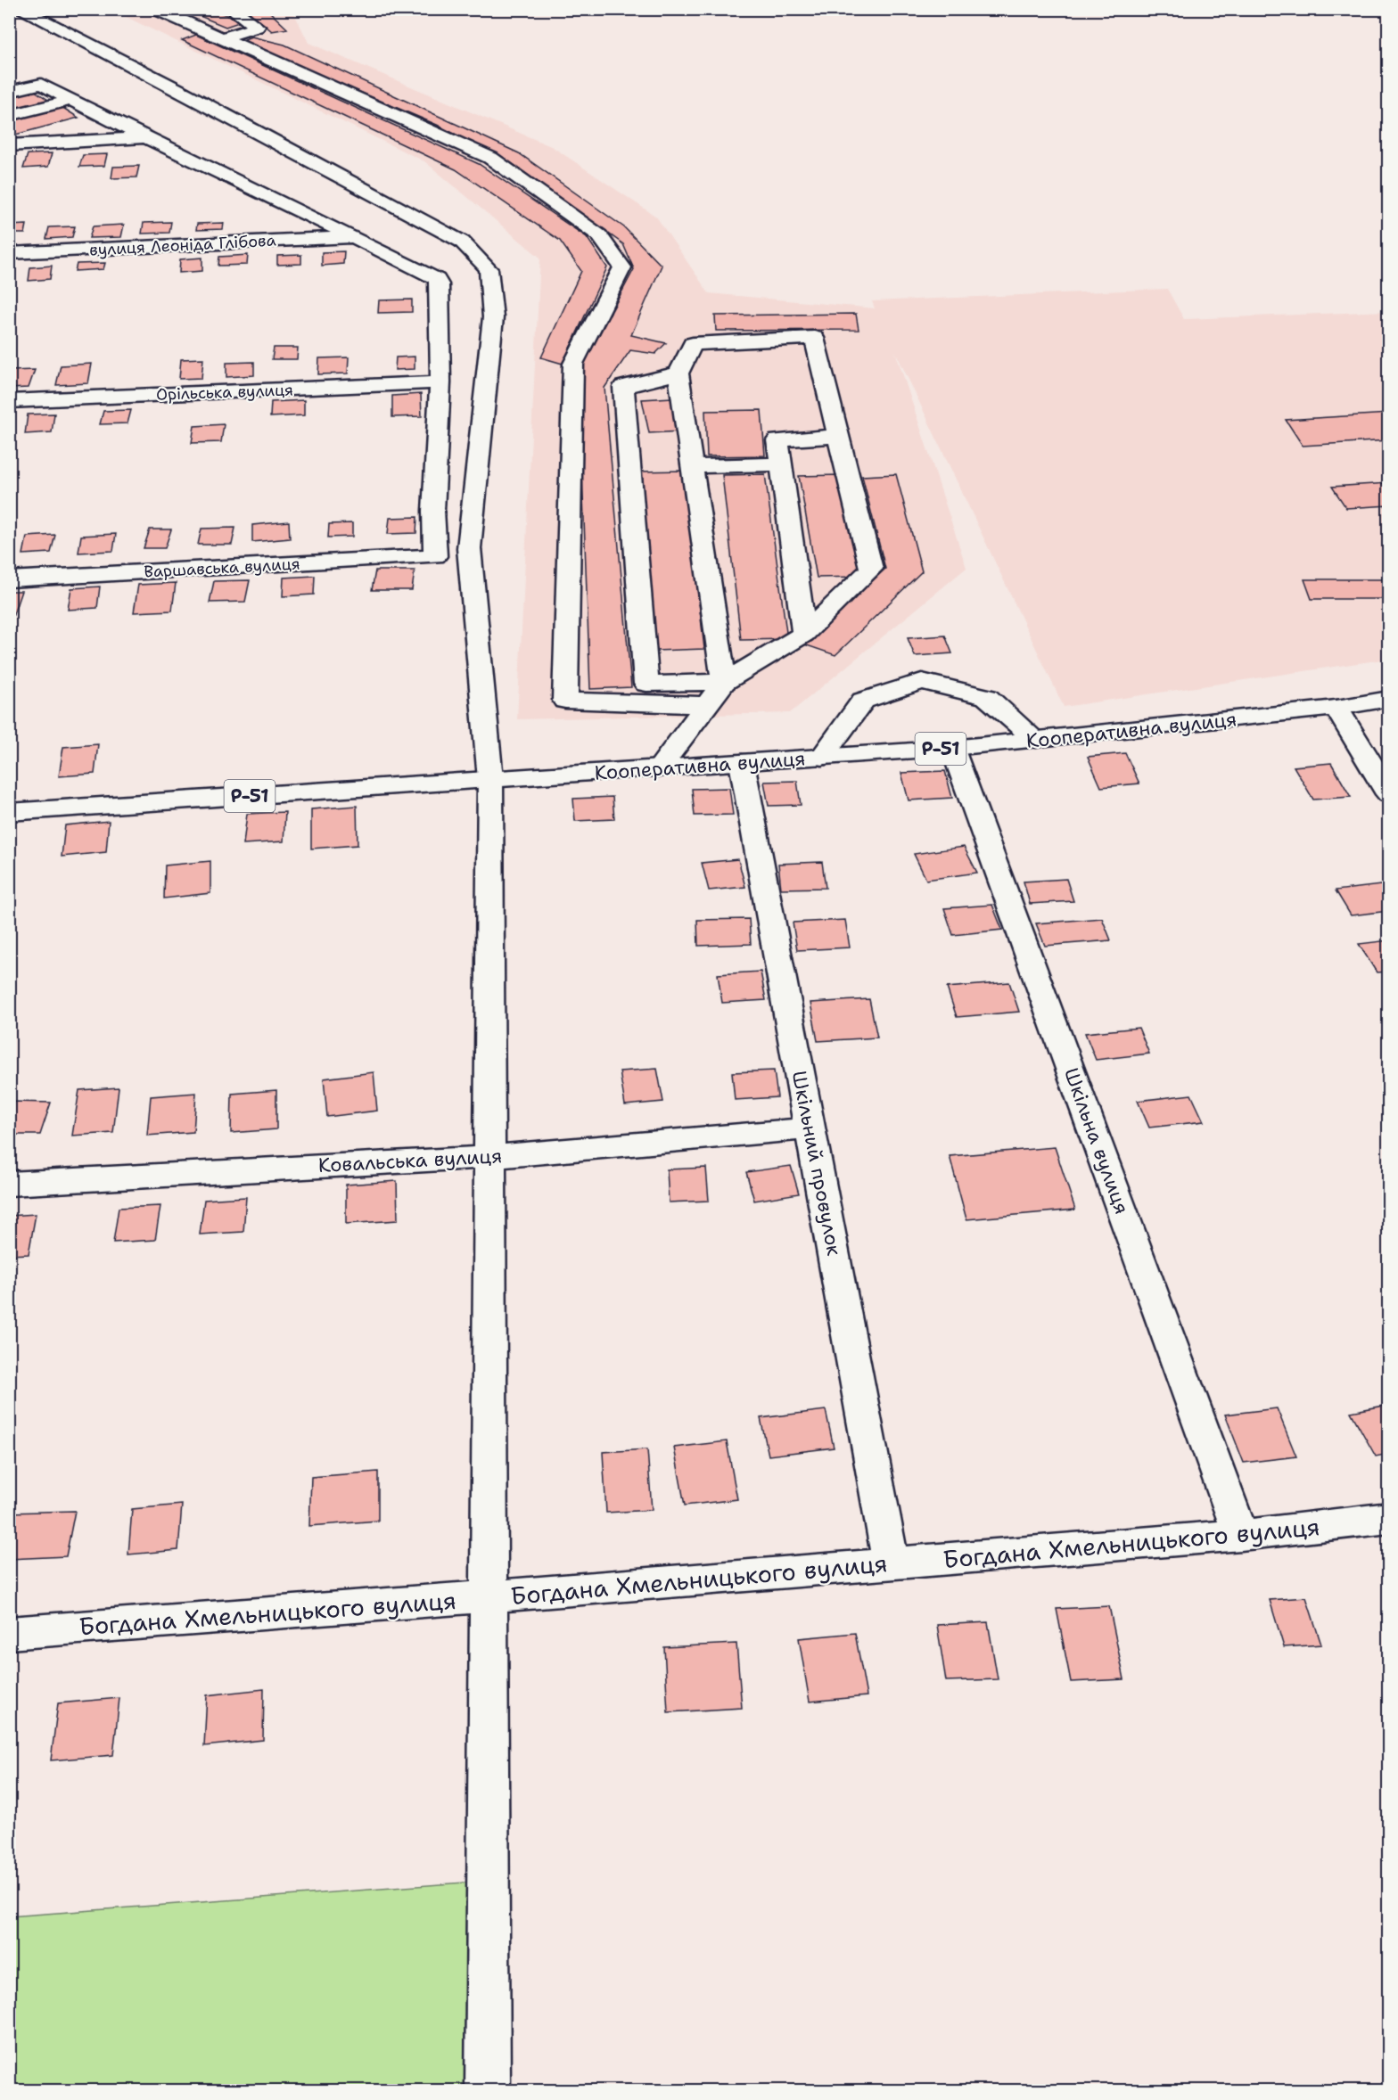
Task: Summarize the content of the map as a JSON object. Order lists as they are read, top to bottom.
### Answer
{
  "streets": {
    "street": [
      "вулиця Леоніда Глібова",
      "Орільська вулиця",
      "Варшавська вулиця",
      "Кооперативна вулиця",
      "Р-51",
      "Шкільна вулиця",
      "Ковальська вулиця",
      "Шкільний провулок",
      "Богдана Хмельницького вулиця"
    ]
  },
  "crossings": [
    ["Орільська вулиця", "Варшавська вулиця"],
    ["Кооперативна вулиця", "Шкільна вулиця"],
    ["Кооперативна вулиця", "Шкільний провулок"],
    ["Шкільна вулиця", "Богдана Хмельницького вулиця"],
    ["Ковальська вулиця", "Шкільний провулок"],
    ["Шкільний провулок", "Богдана Хмельницького вулиця"]
  ]
}
